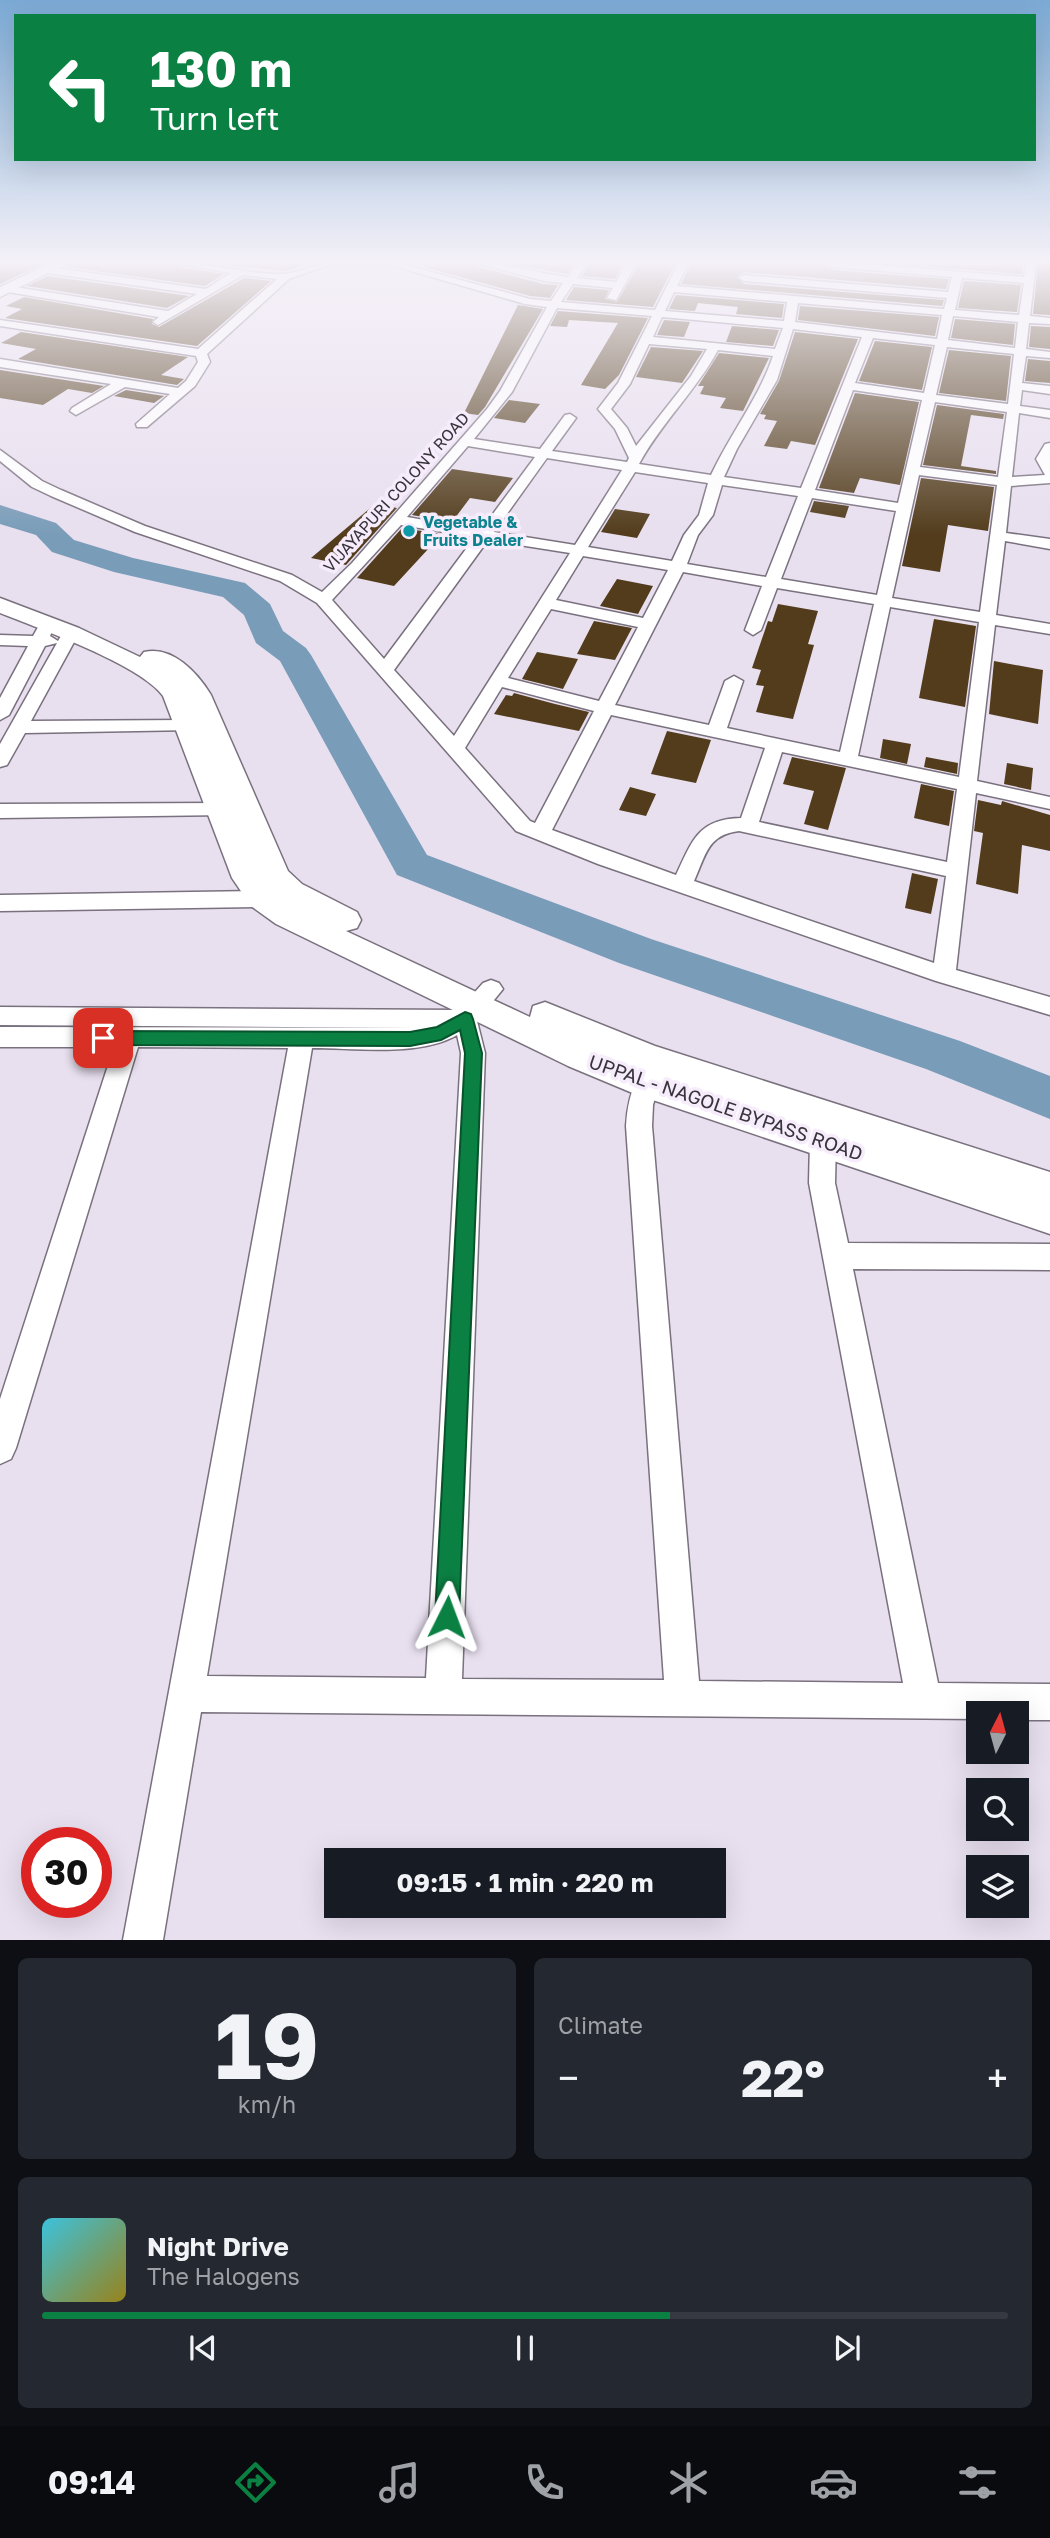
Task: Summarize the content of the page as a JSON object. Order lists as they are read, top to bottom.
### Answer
{
  "streets": {
    "street": ["VIJAYAPURI COLONY ROAD", "UPPAL - NAGOLE BYPASS ROAD"]
  },
  "places": ["Vegetable & Fruits Dealer"],
  "north": "top",
  "page": {
    "turn": ["130 m", "Turn left"],
    "limit": "30",
    "trip": "09:15 · 1 min · 220 m",
    "tile": [
      ["19", "km/h"],
      "Climate"
    ],
    "heat": ["−", "22°", "+"],
    "song": ["Night Drive", "The Halogens"],
    "tabs": "09:14"
  }
}
